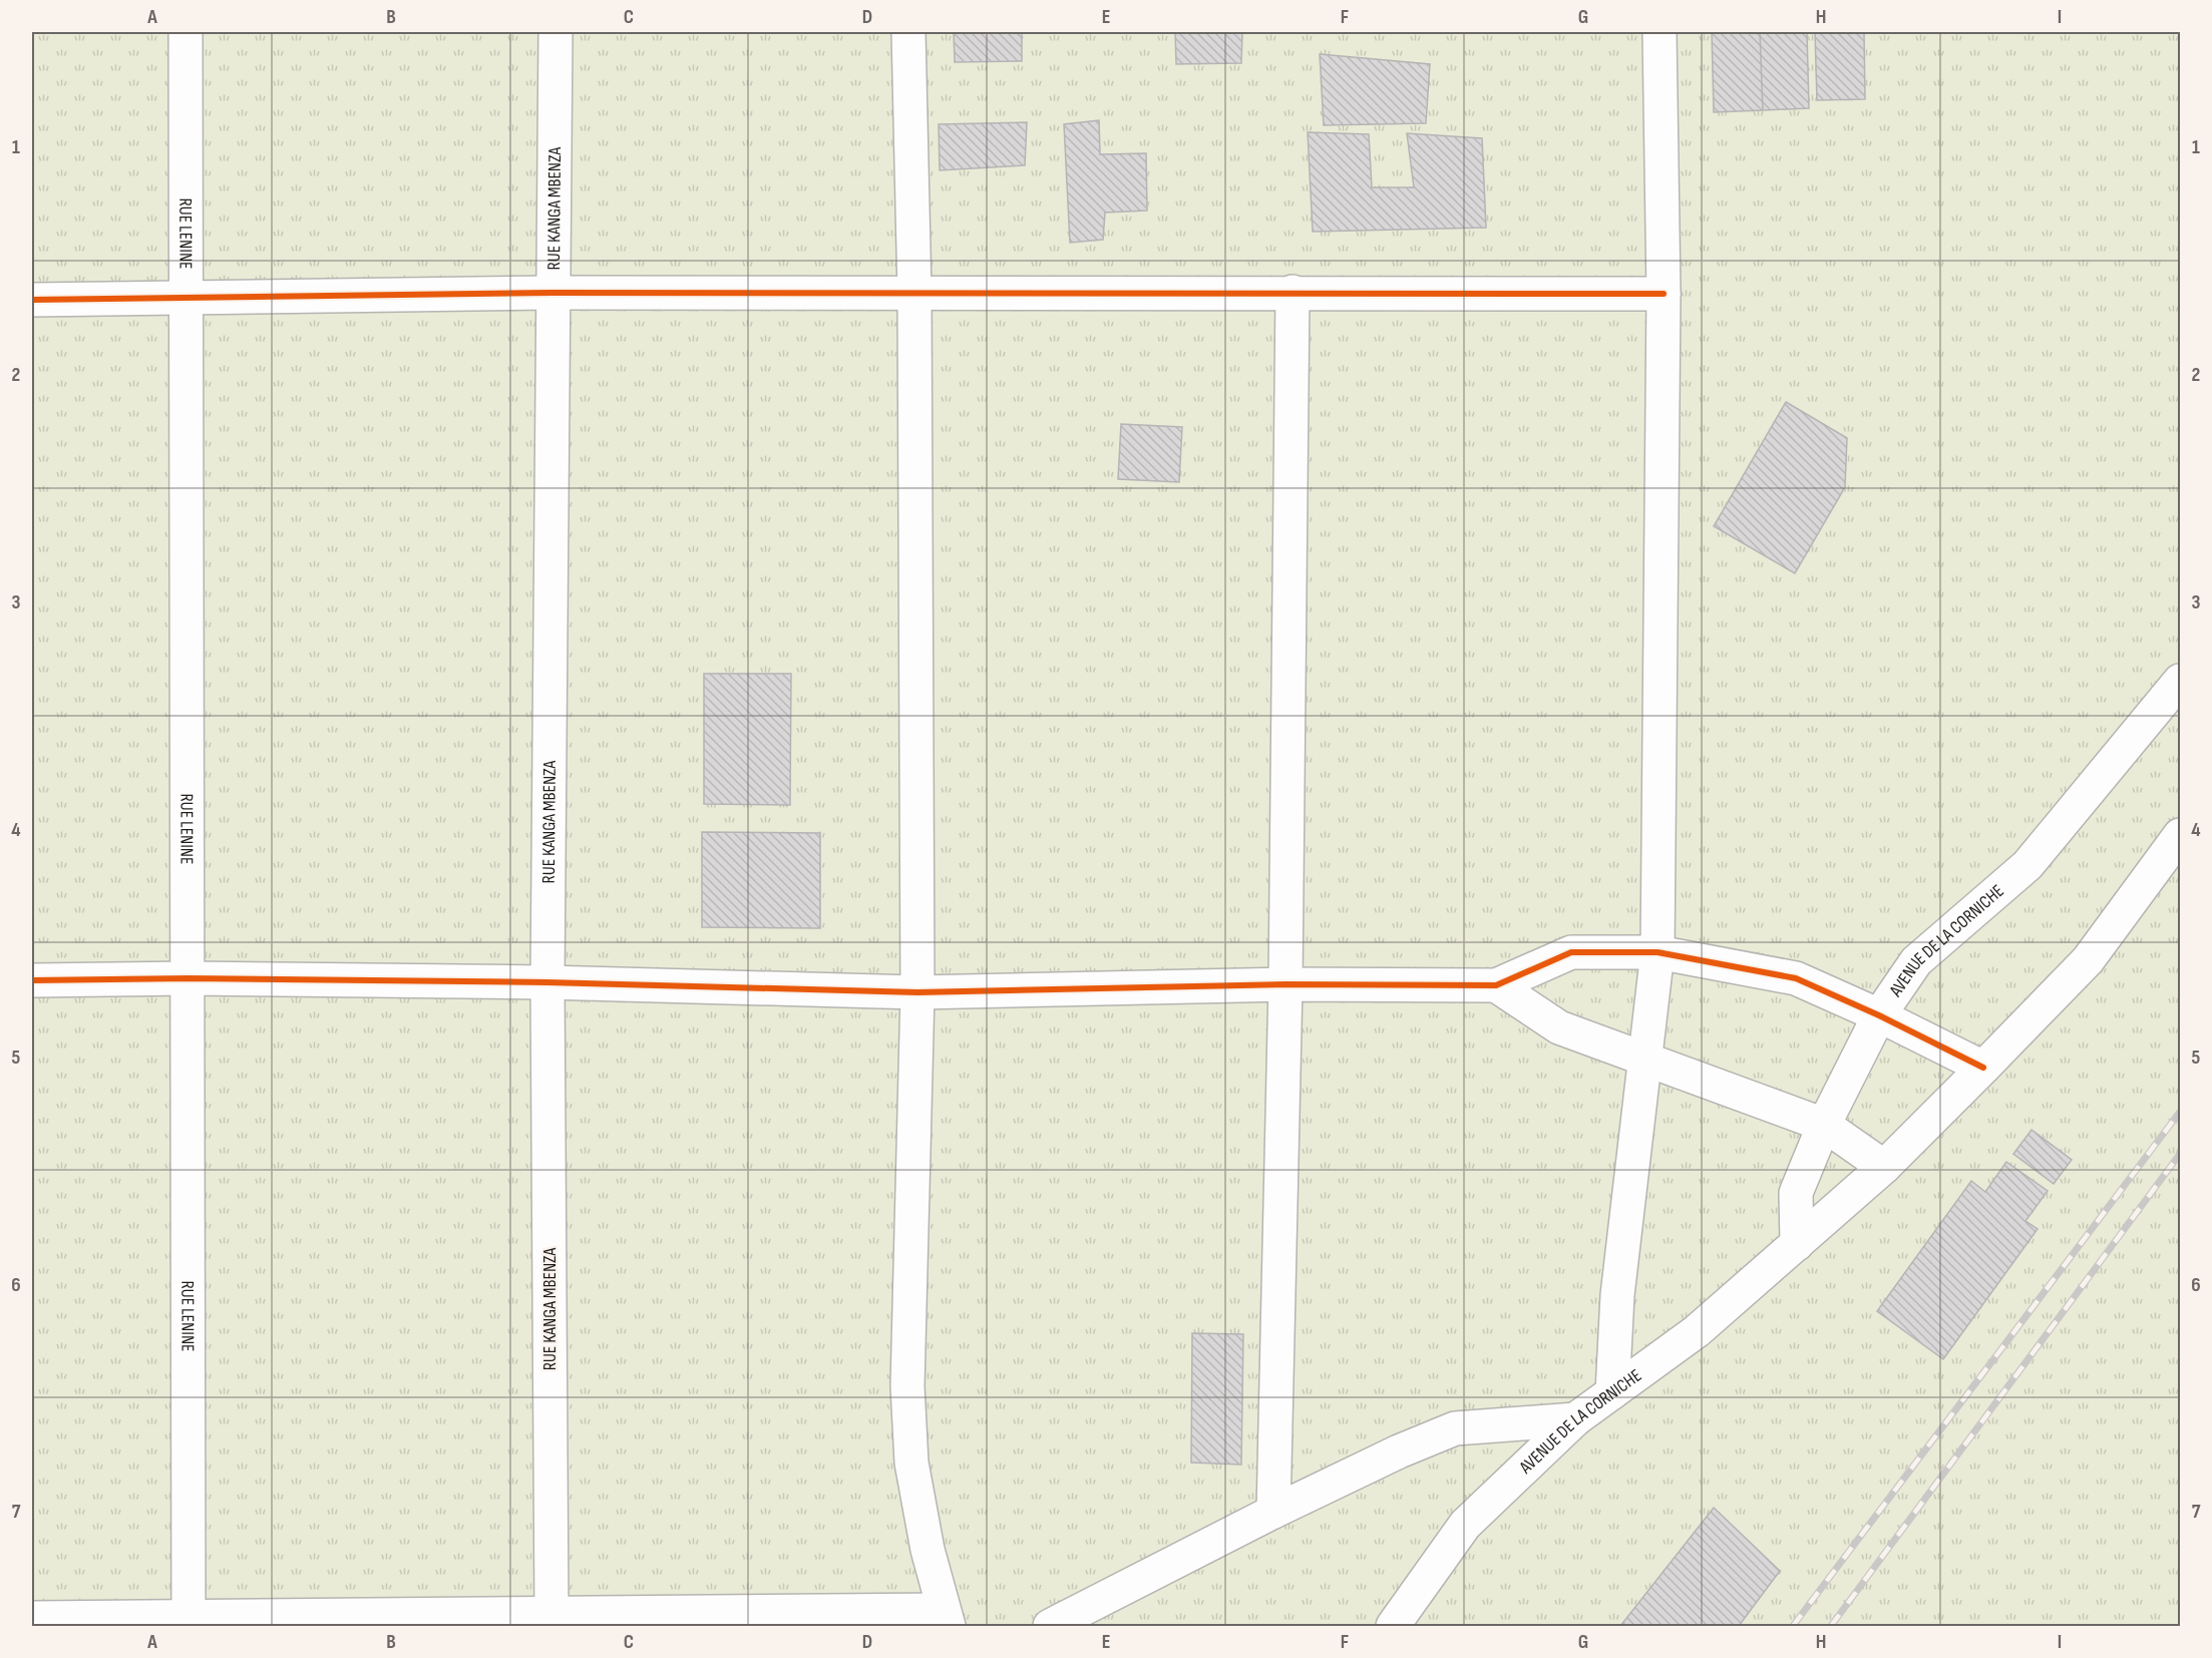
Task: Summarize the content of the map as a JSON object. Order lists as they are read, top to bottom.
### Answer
{
  "streets": {
    "street": ["RUE KANGA MBENZA", "RUE LENINE", "AVENUE DE LA CORNICHE"]
  },
  "grid": {
    "columns": [
      "A",
      "B",
      "C",
      "D",
      "E",
      "F",
      "G",
      "H",
      "I"
    ],
    "rows": [
      "1",
      "2",
      "3",
      "4",
      "5",
      "6",
      "7"
    ]
  }
}
